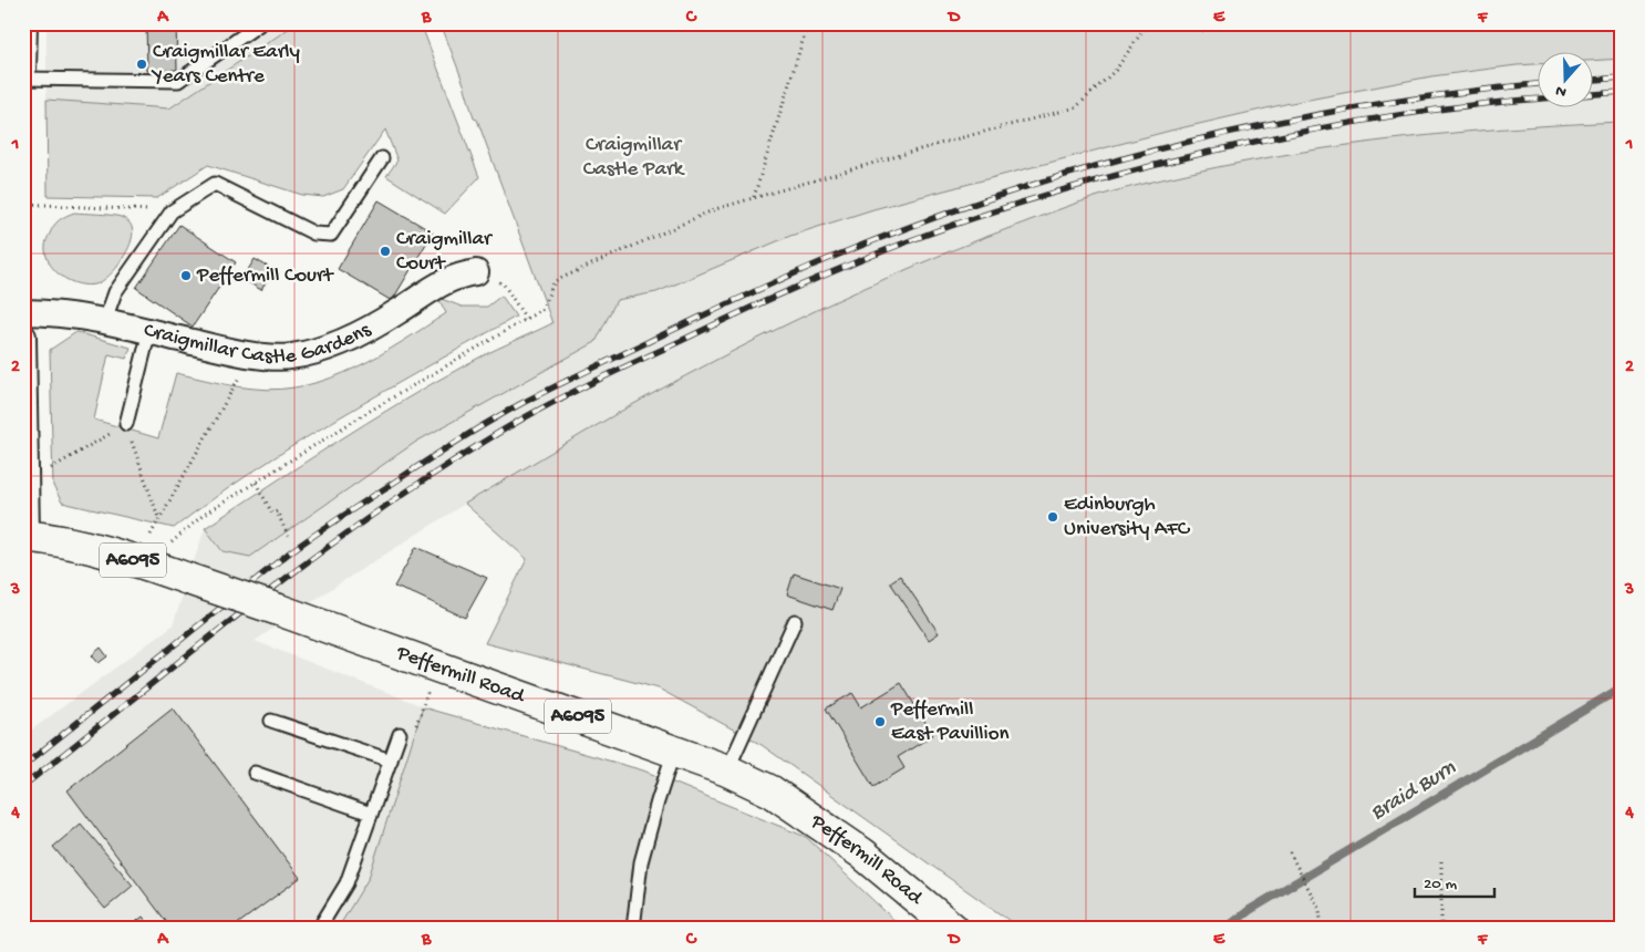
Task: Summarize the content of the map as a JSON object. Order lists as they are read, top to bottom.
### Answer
{
  "streets": {
    "main road": ["A6095", "Peffermill Road"],
    "street": ["Craigmillar Castle Gardens"]
  },
  "water": ["Braid Burn"],
  "parks": ["Craigmillar Castle Park"],
  "places": [
    "Craigmillar Early Years Centre",
    "Craigmillar Court",
    "Peffermill Court",
    "Edinburgh University AFC",
    "Peffermill East Pavillion"
  ],
  "scale_bar": "20 m",
  "north": "bottom",
  "grid": {
    "columns": [
      "A",
      "B",
      "C",
      "D",
      "E",
      "F"
    ],
    "rows": [
      "1",
      "2",
      "3",
      "4"
    ]
  }
}
